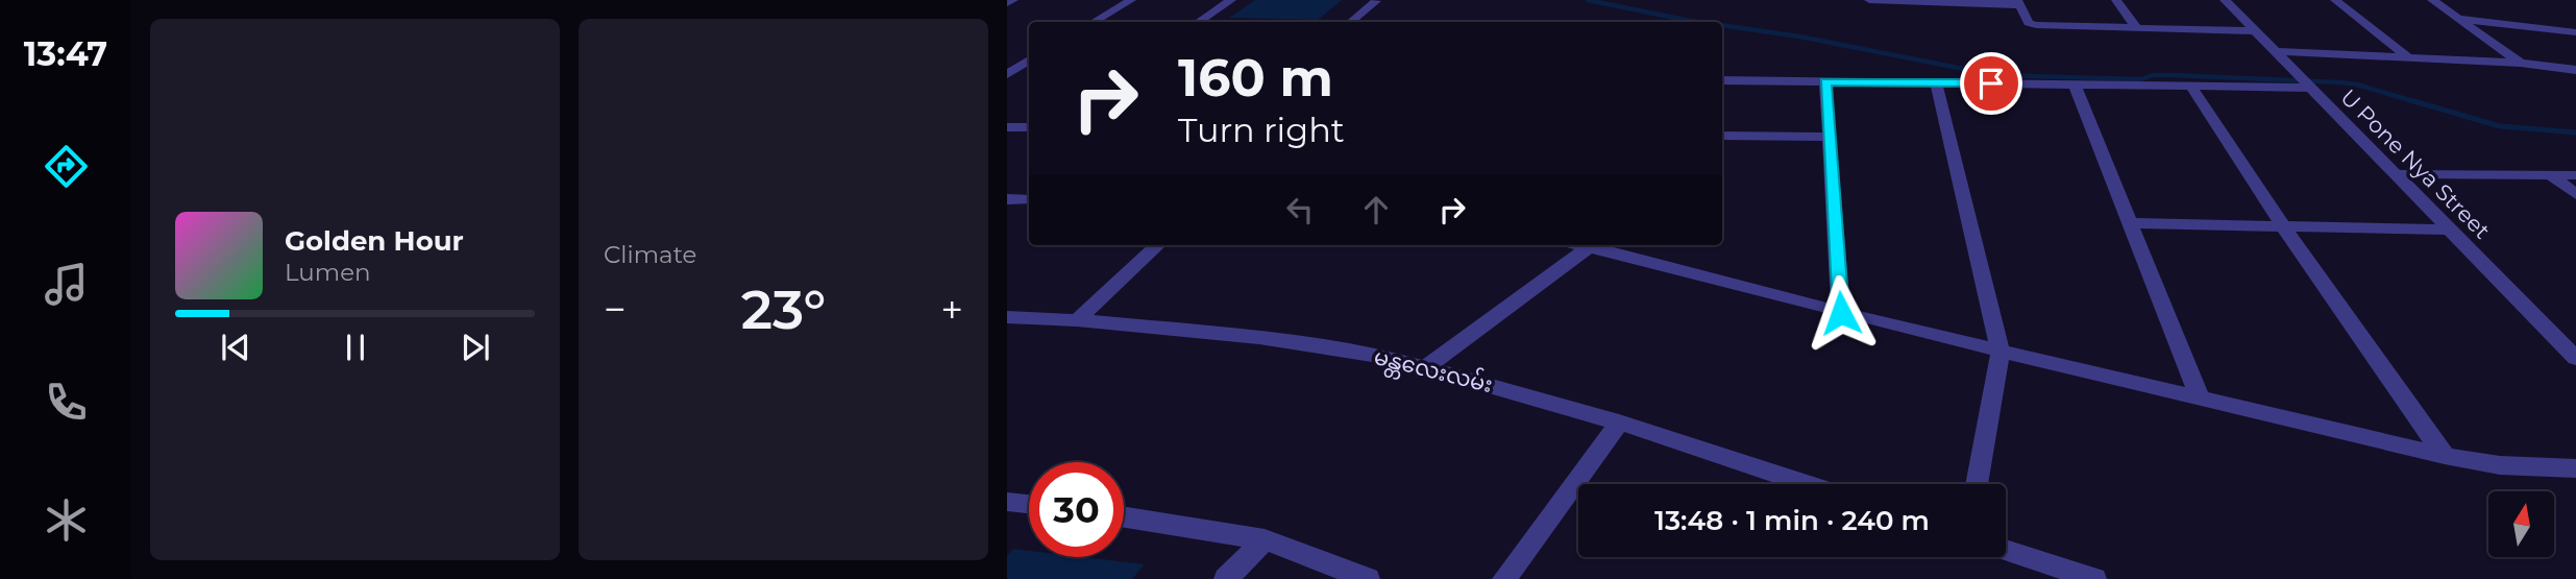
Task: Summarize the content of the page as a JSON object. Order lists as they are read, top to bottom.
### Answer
{
  "streets": {
    "street": ["U Pone Nya Street", "မန္တလေးလမ်း"]
  },
  "north": "top",
  "page": {
    "tabs": "13:47",
    "tile": "Climate",
    "turn": ["160 m", "Turn right"],
    "song": ["Golden Hour", "Lumen"],
    "heat": ["−", "23°", "+"],
    "limit": "30",
    "trip": "13:48 · 1 min · 240 m"
  }
}
